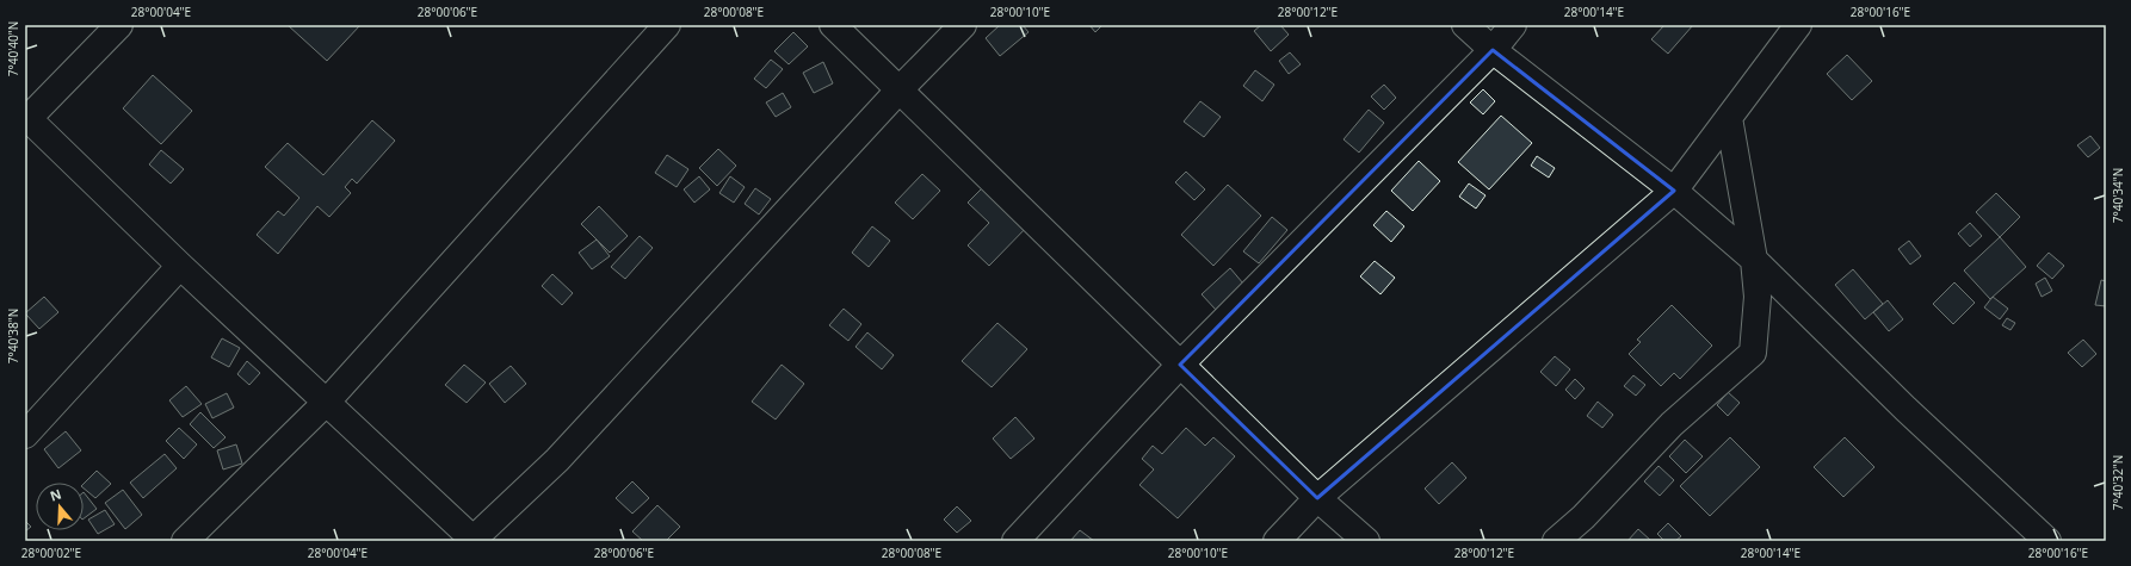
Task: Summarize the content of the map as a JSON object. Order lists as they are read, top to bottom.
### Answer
{
  "north": "top",
  "coordinates": [
    "28°00'04\"E",
    "28°00'06\"E",
    "28°00'08\"E",
    "28°00'10\"E",
    "28°00'12\"E",
    "28°00'14\"E",
    "28°00'16\"E",
    "7°40'40\"N",
    "7°40'34\"N",
    "7°40'38\"N",
    "7°40'32\"N",
    "28°00'02\"E"
  ]
}
